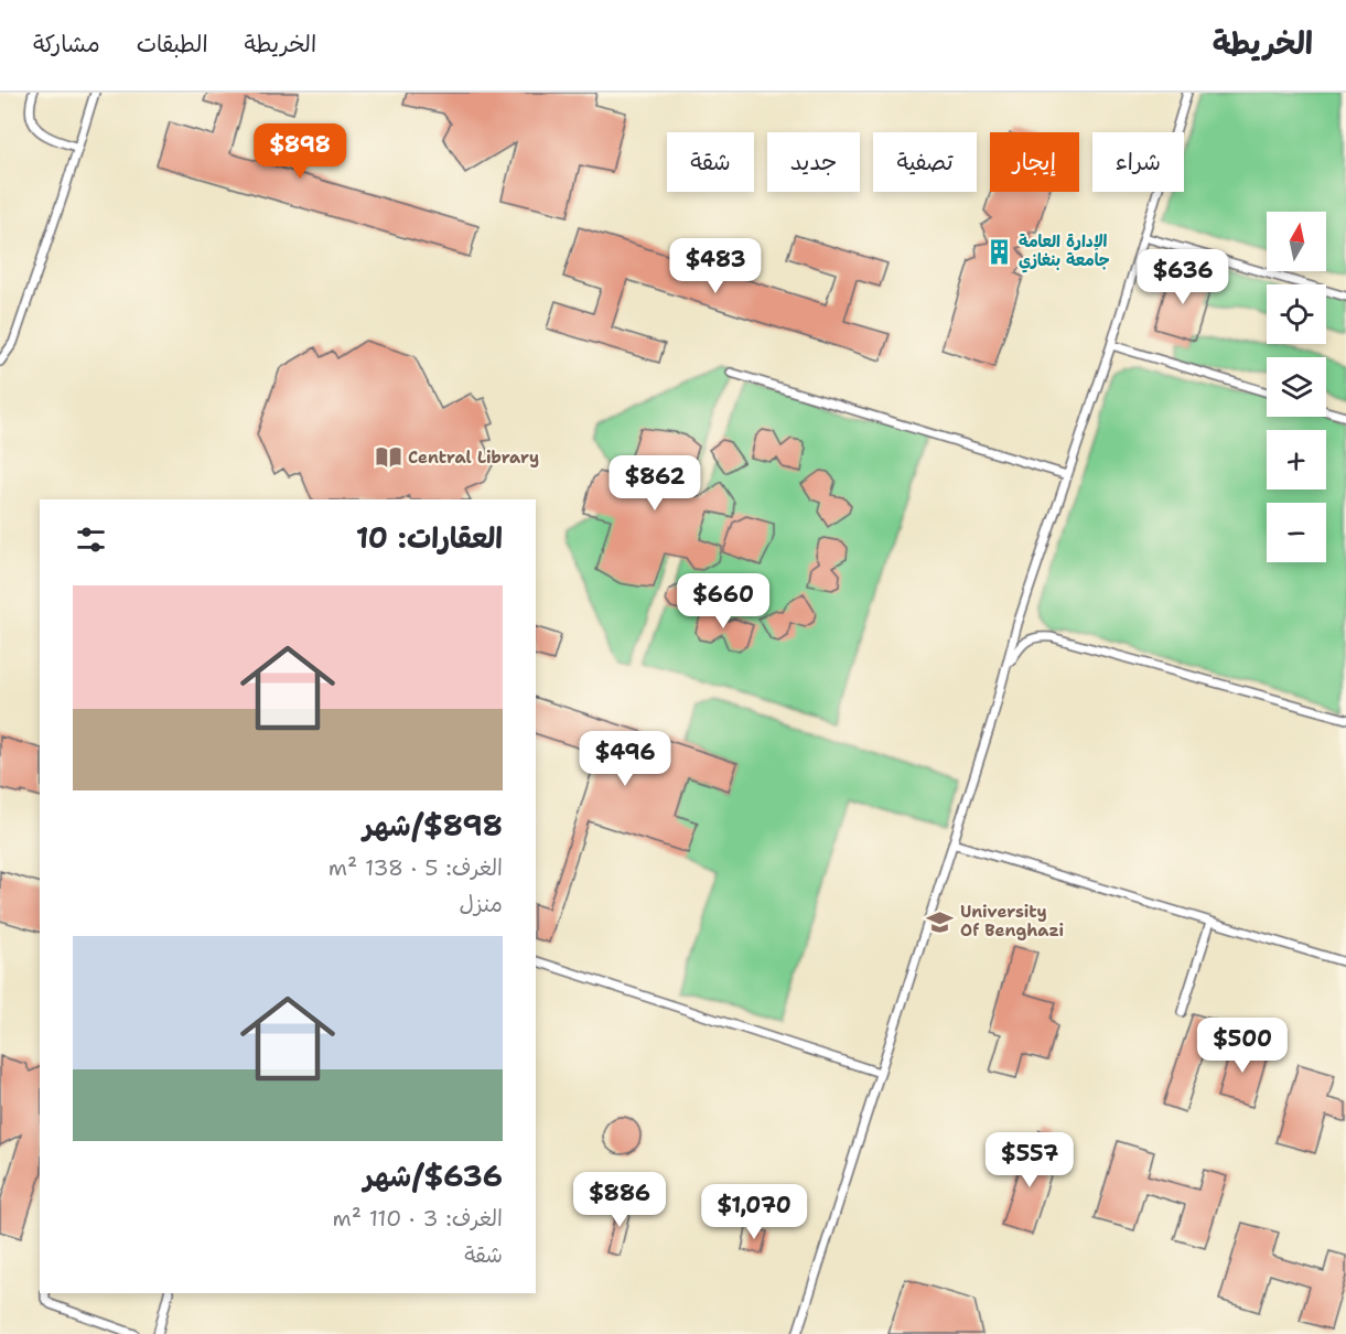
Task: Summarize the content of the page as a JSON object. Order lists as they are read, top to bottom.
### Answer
{
  "places": {
    "building": ["الإدارة العامة جامعة بنغازي"],
    "library": ["Central Library"],
    "school or university": ["University Of Benghazi"]
  },
  "north": "top",
  "page": {
    "header": "الخريطة",
    "nav": ["الخريطة", "الطبقات", "مشاركة"],
    "price": [
      "$898",
      "$483",
      "$636",
      "$862",
      "$660",
      "$496",
      "$500",
      "$557",
      "$886",
      "$1,070"
    ],
    "chip": [
      "شراء",
      "إيجار",
      "تصفية",
      "جديد",
      "شقة"
    ],
    "map_buttons": ["+", "−"],
    "heading": "العقارات: 10",
    "list": [
      {
        "name": "$898/شهر",
        "note": "الغرف: 5 · 138 m² · منزل"
      },
      {
        "name": "$636/شهر",
        "note": "الغرف: 3 · 110 m² · شقة"
      }
    ]
  }
}
